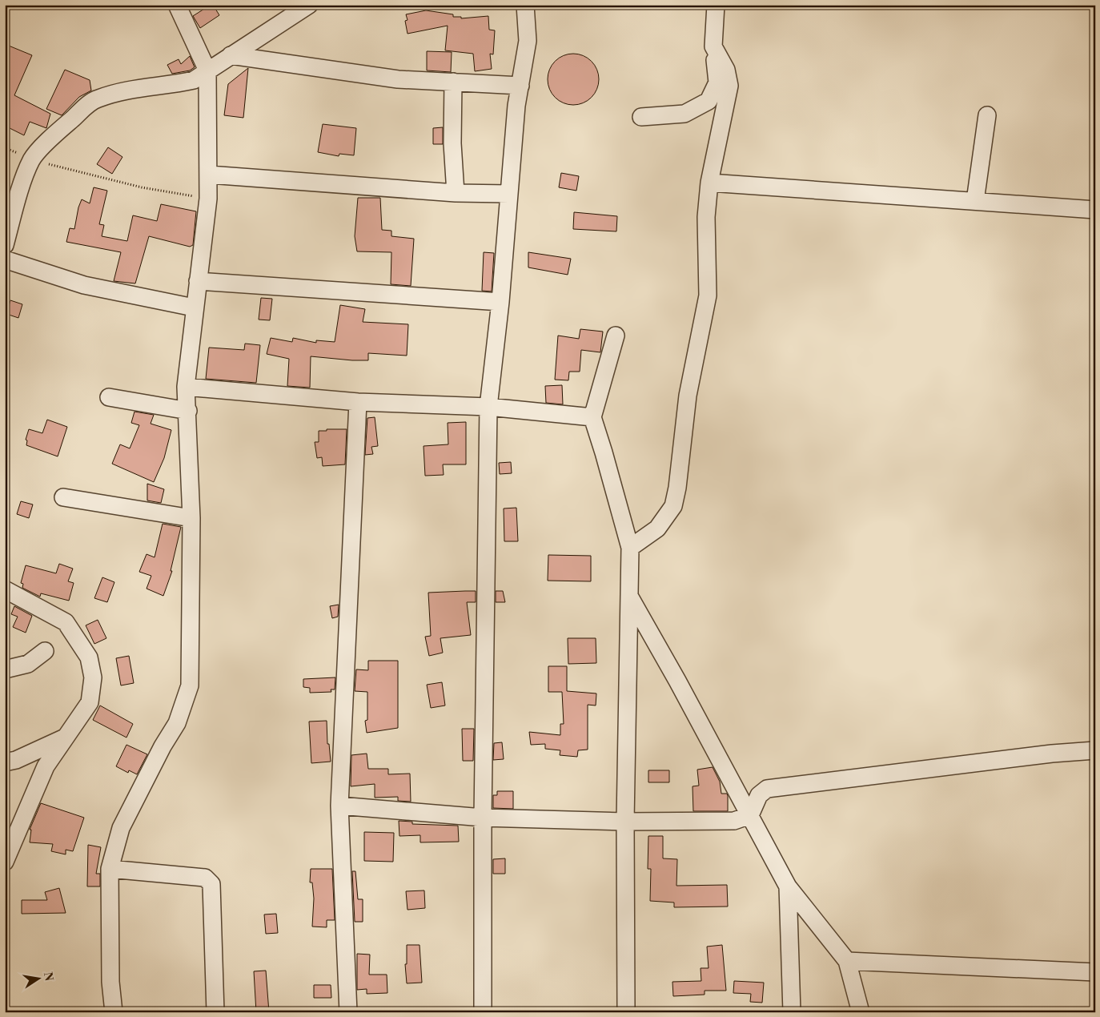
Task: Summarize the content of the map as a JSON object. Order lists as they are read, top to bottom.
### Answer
{
  "north": "right"
}
